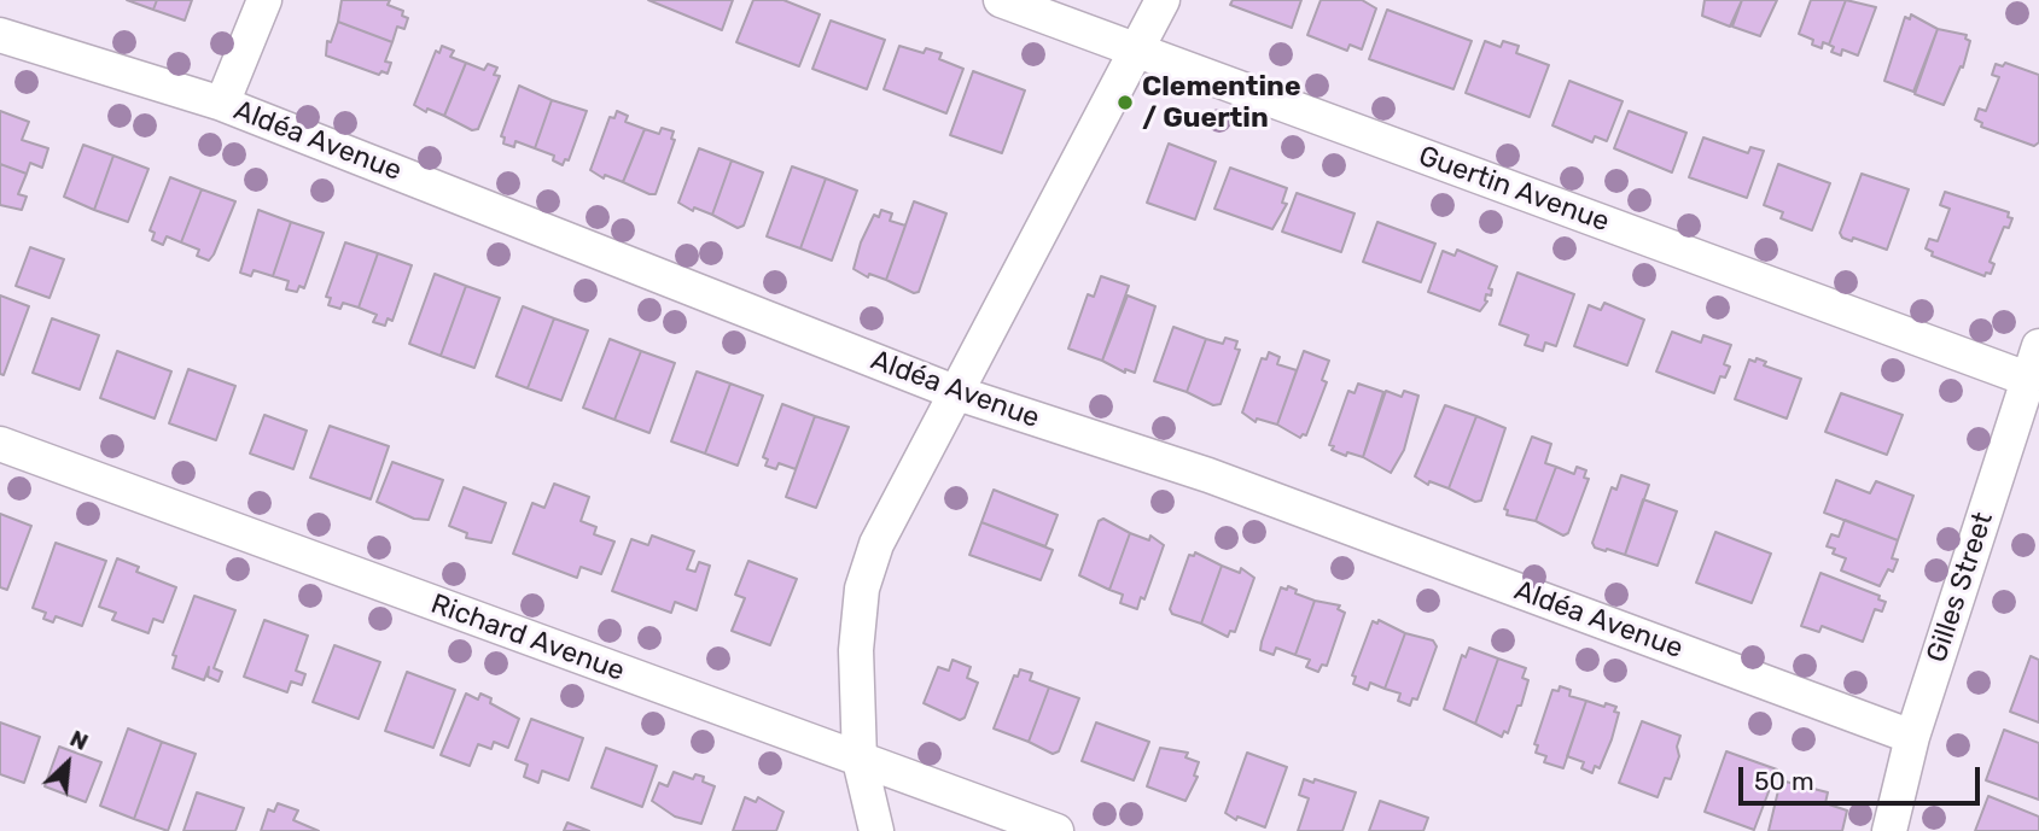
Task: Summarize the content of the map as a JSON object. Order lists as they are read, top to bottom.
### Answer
{
  "streets": {
    "street": [
      "Aldéa Avenue",
      "Guertin Avenue",
      "Gilles Street",
      "Richard Avenue"
    ]
  },
  "crossings": [
    ["Aldéa Avenue", "Gilles Street"],
    ["Guertin Avenue", "Gilles Street"]
  ],
  "places": ["Clementine / Guertin"],
  "scale_bar": "50 m",
  "north": "top right"
}
